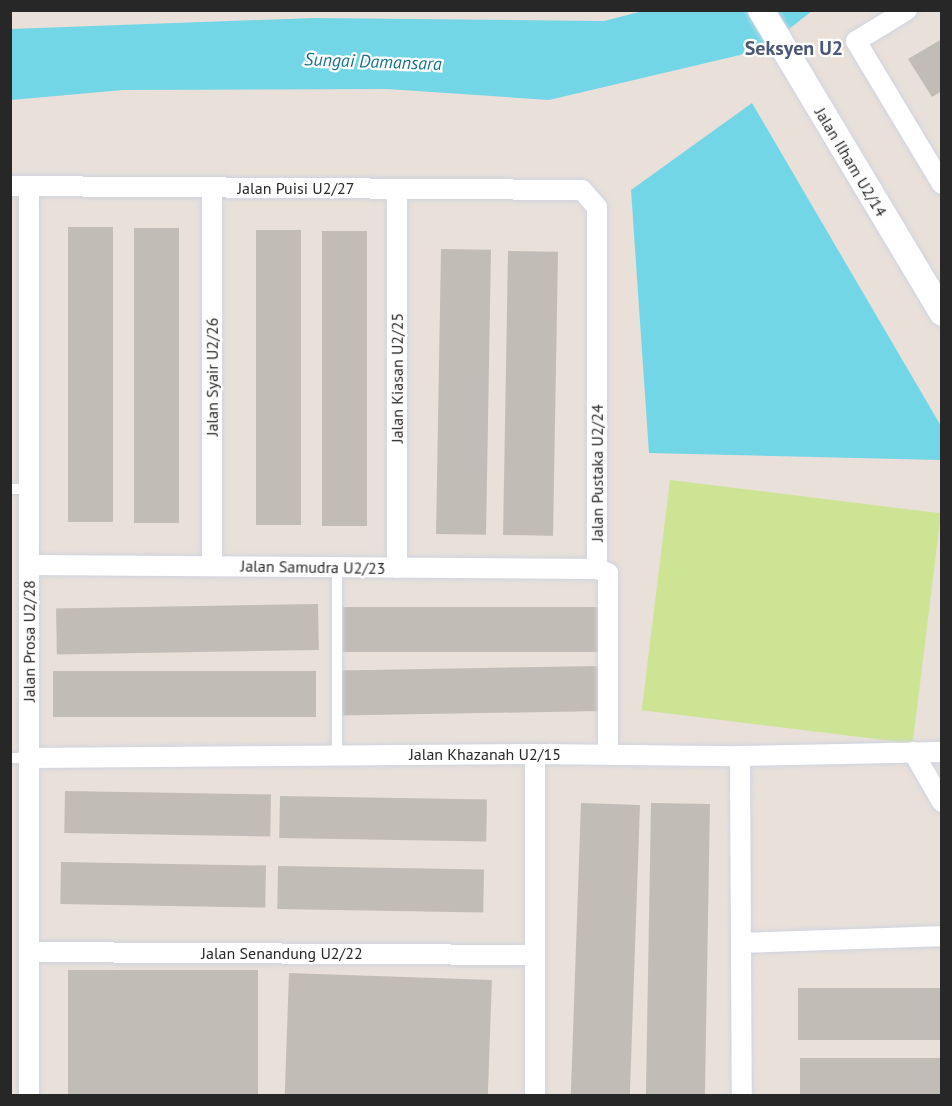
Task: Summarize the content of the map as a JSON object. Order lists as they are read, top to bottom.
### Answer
{
  "streets": {
    "street": [
      "Jalan Ilham U2/14",
      "Jalan Puisi U2/27",
      "Jalan Syair U2/26",
      "Jalan Kiasan U2/25",
      "Jalan Pustaka U2/24",
      "Jalan Samudra U2/23",
      "Jalan Prosa U2/28",
      "Jalan Khazanah U2/15",
      "Jalan Senandung U2/22"
    ]
  },
  "crossings": [
    ["Jalan Puisi U2/27", "Jalan Syair U2/26"],
    ["Jalan Puisi U2/27", "Jalan Kiasan U2/25"],
    ["Jalan Puisi U2/27", "Jalan Pustaka U2/24"],
    ["Jalan Puisi U2/27", "Jalan Prosa U2/28"],
    ["Jalan Syair U2/26", "Jalan Samudra U2/23"],
    ["Jalan Kiasan U2/25", "Jalan Samudra U2/23"],
    ["Jalan Pustaka U2/24", "Jalan Samudra U2/23"],
    ["Jalan Pustaka U2/24", "Jalan Khazanah U2/15"],
    ["Jalan Samudra U2/23", "Jalan Prosa U2/28"],
    ["Jalan Prosa U2/28", "Jalan Khazanah U2/15"],
    ["Jalan Prosa U2/28", "Jalan Senandung U2/22"]
  ],
  "districts": ["Seksyen U2"],
  "water": ["Sungai Damansara"]
}
